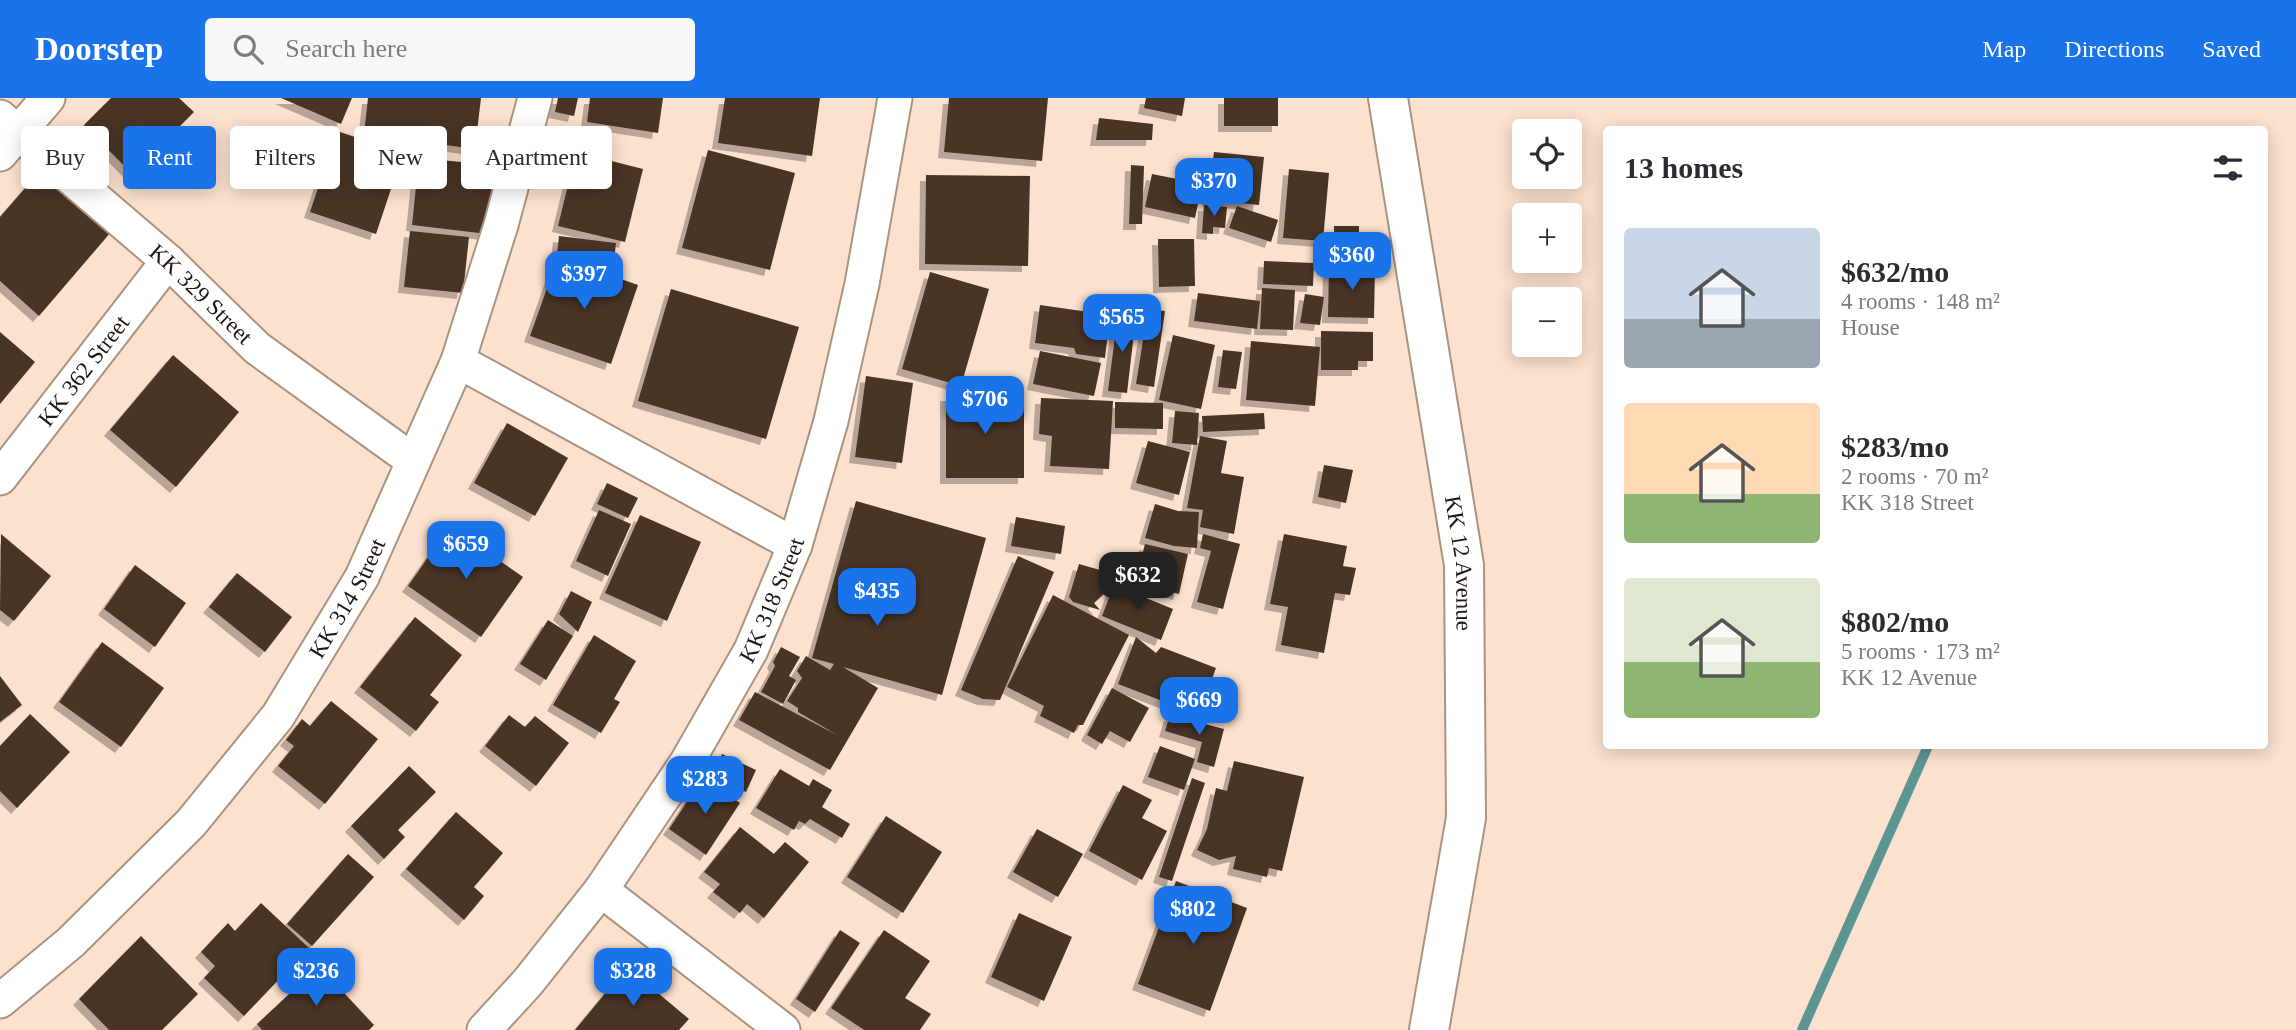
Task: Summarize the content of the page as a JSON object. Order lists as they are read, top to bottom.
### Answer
{
  "streets": {
    "main road": ["KK 12 Avenue"],
    "street": [
      "KK 329 Street",
      "KK 362 Street",
      "KK 314 Street",
      "KK 318 Street"
    ]
  },
  "crossings": [
    ["KK 329 Street", "KK 362 Street"],
    ["KK 329 Street", "KK 314 Street"]
  ],
  "page": {
    "header": "Doorstep",
    "search": "Search here",
    "nav": ["Map", "Directions", "Saved"],
    "map_buttons": ["+", "−"],
    "chip": [
      "Buy",
      "Rent",
      "Filters",
      "New",
      "Apartment"
    ],
    "heading": "13 homes",
    "price": [
      "$370",
      "$360",
      "$397",
      "$565",
      "$706",
      "$659",
      "$632",
      "$435",
      "$669",
      "$283",
      "$802",
      "$236",
      "$328"
    ],
    "list": [
      {
        "name": "$632/mo",
        "note": "4 rooms · 148 m² · House"
      },
      {
        "name": "$283/mo",
        "note": "2 rooms · 70 m² · KK 318 Street"
      },
      {
        "name": "$802/mo",
        "note": "5 rooms · 173 m² · KK 12 Avenue"
      }
    ]
  }
}
